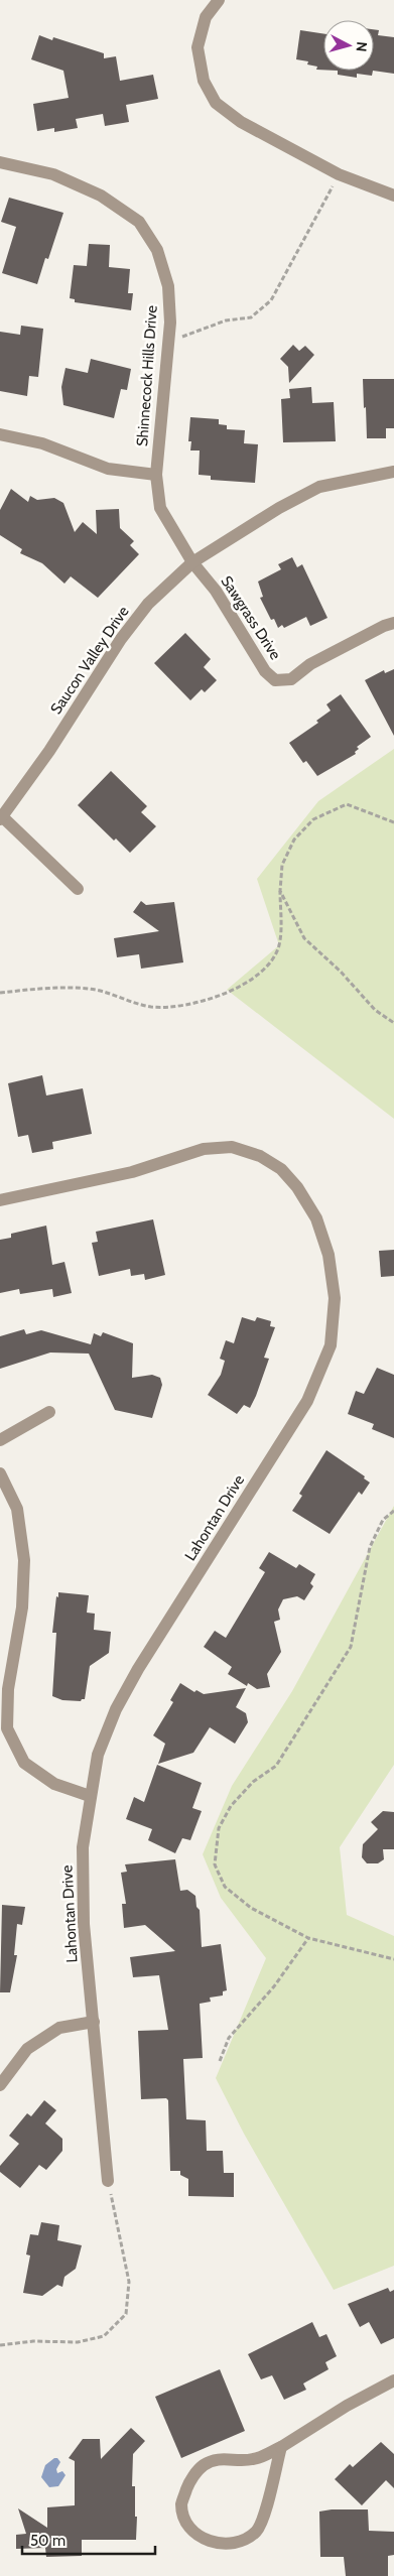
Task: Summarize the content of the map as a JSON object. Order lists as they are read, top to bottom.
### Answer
{
  "streets": {
    "street": [
      "Shinnecock Hills Drive",
      "Sawgrass Drive",
      "Saucon Valley Drive",
      "Lahontan Drive"
    ]
  },
  "crossings": [
    ["Shinnecock Hills Drive", "Sawgrass Drive"],
    ["Shinnecock Hills Drive", "Saucon Valley Drive"],
    ["Sawgrass Drive", "Saucon Valley Drive"]
  ],
  "scale_bar": "50 m",
  "north": "right"
}
